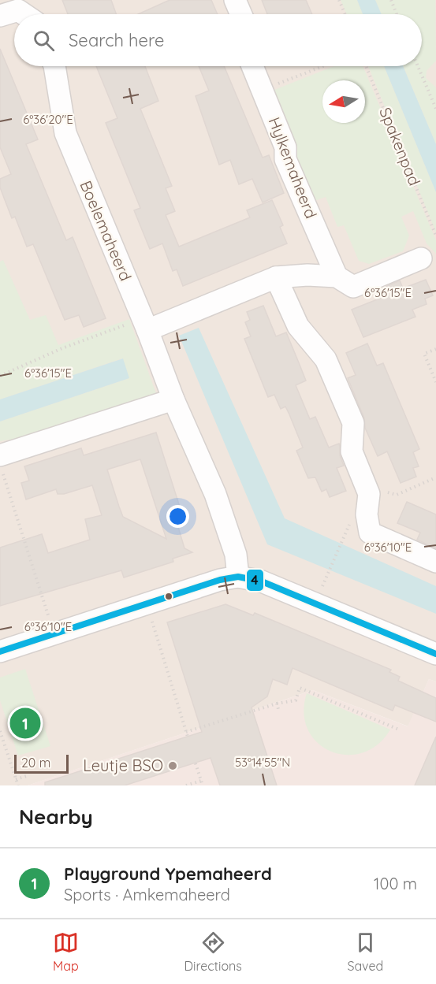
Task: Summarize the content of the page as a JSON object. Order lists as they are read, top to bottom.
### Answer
{
  "streets": {
    "street": ["Hylkemaheerd", "Boelemaheerd"],
    "path": ["Spakenpad"]
  },
  "places": ["Leutje BSO"],
  "lines": ["transit line 4"],
  "scale_bar": "20 m",
  "north": "left",
  "page": {
    "search": "Search here",
    "pins": "1",
    "scale": "20 m",
    "heading": "Nearby",
    "list": [
      {
        "mark": "1",
        "name": "Playground Ypemaheerd",
        "note": "Sports · Amkemaheerd",
        "value": "100 m"
      }
    ],
    "nav": ["Map", "Directions", "Saved"]
  },
  "coordinates": [
    "6°36'20\"E",
    "6°36'15\"E",
    "6°36'10\"E",
    "53°14'55\"N"
  ]
}
